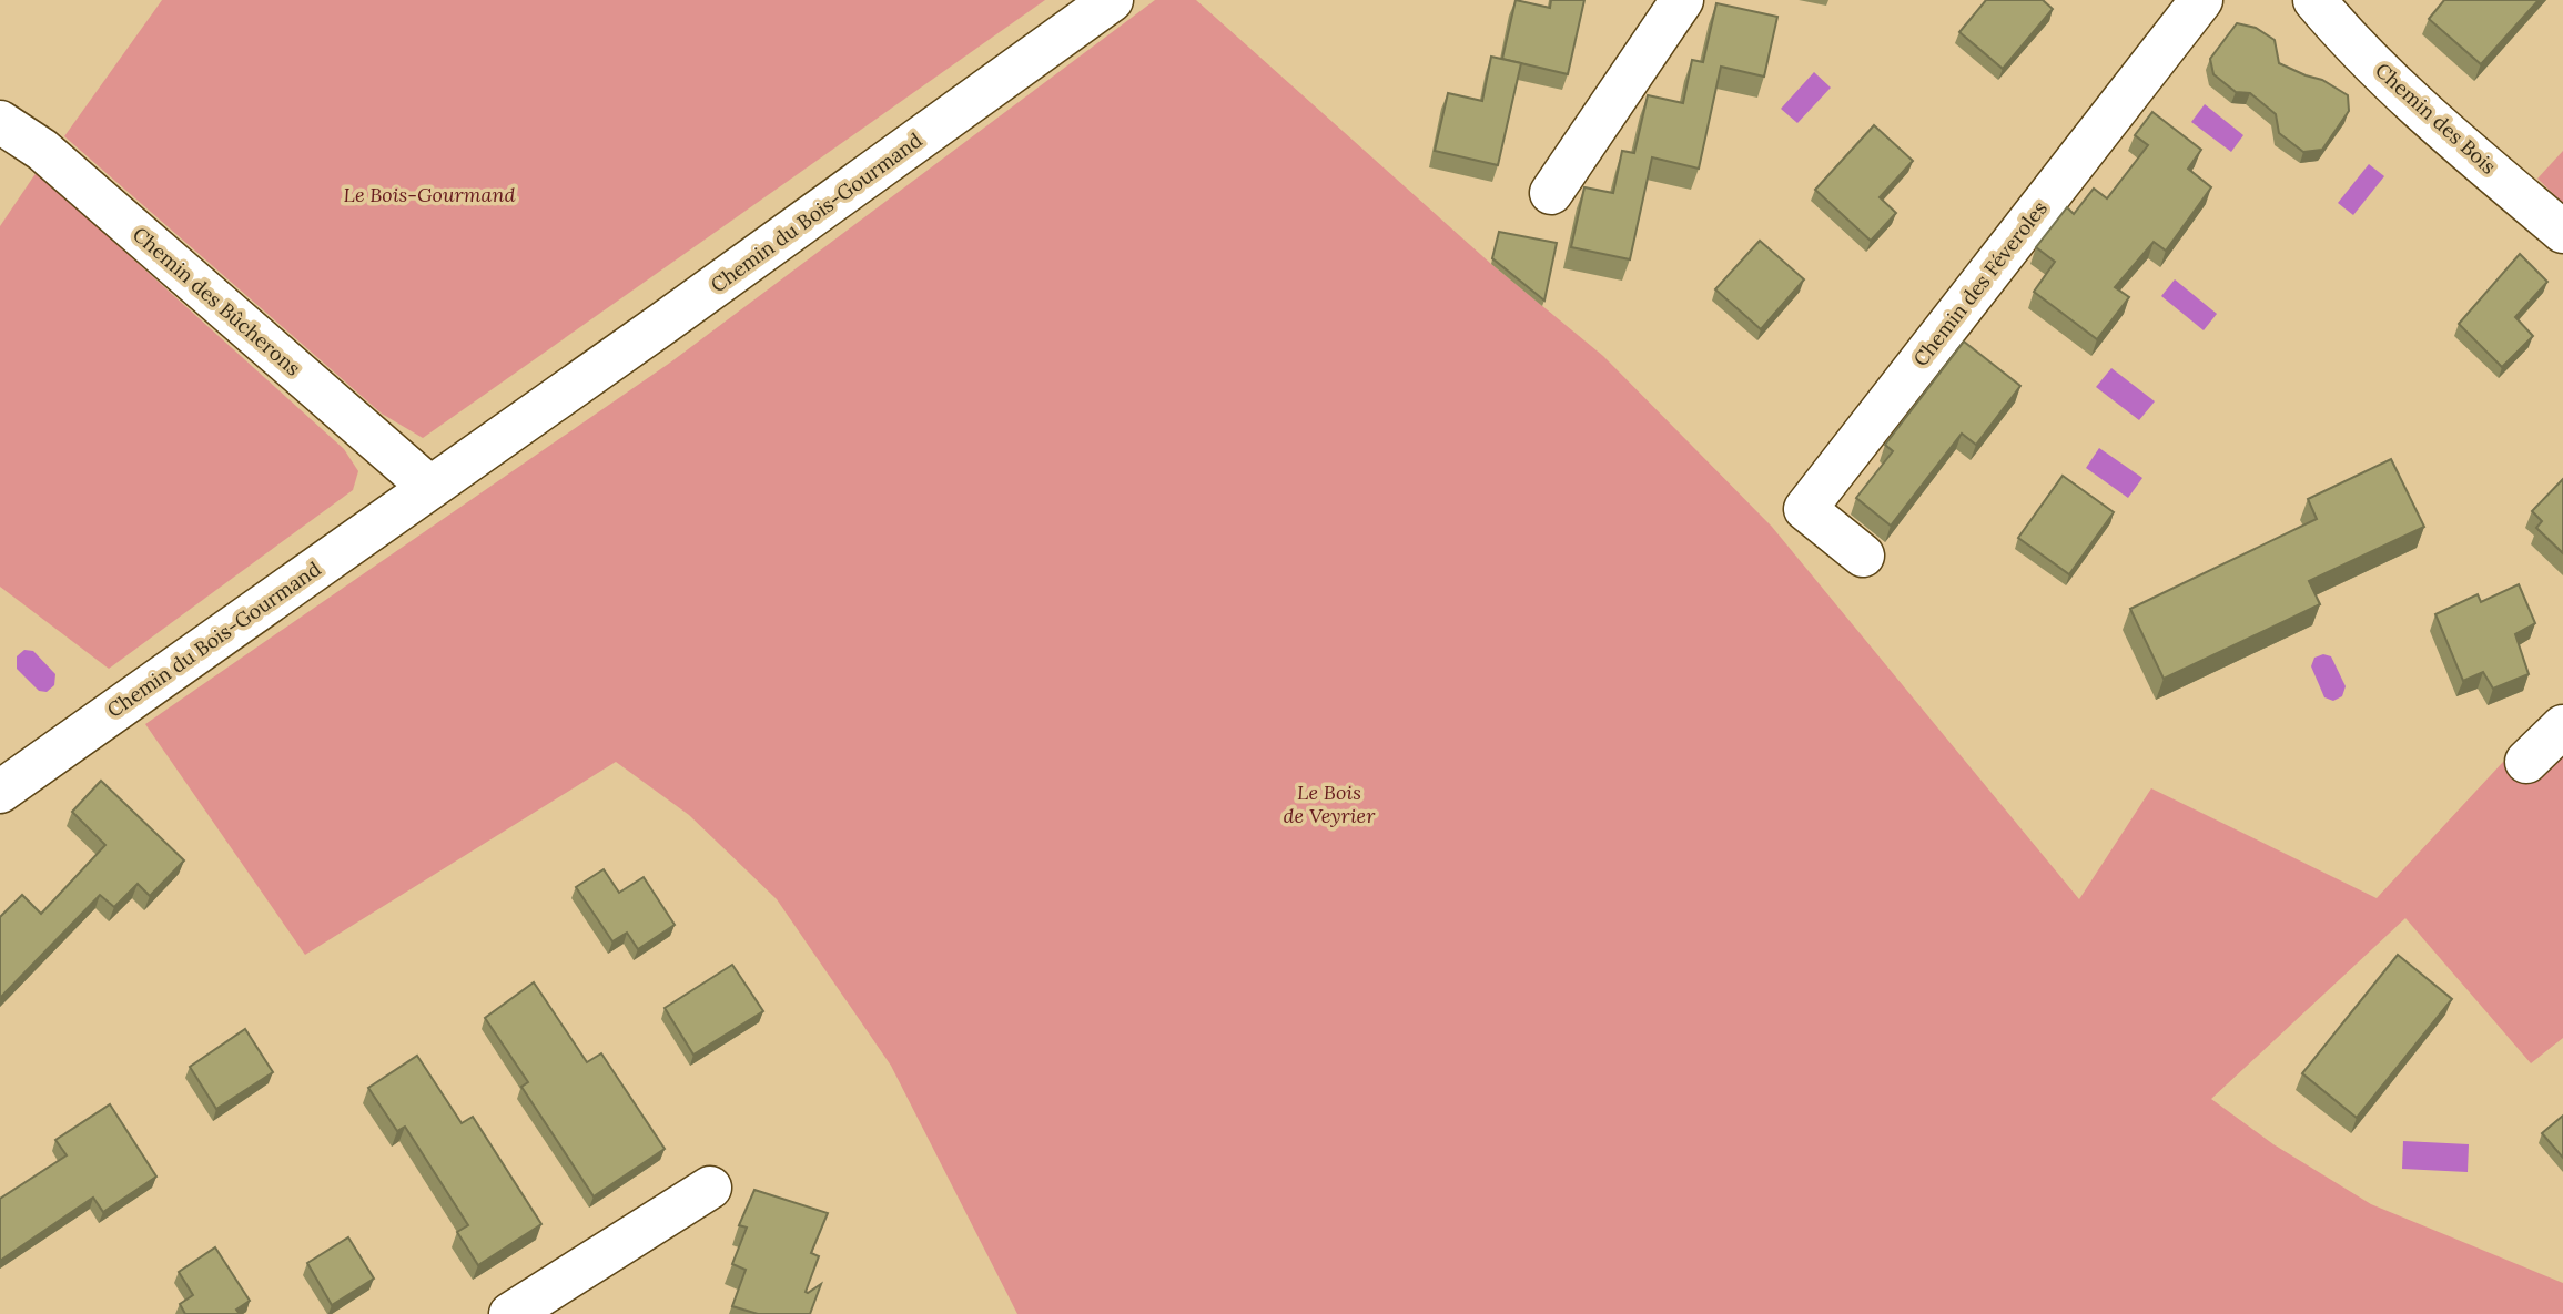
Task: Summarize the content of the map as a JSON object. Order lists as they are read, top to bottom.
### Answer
{
  "streets": {
    "street": [
      "Chemin des Bois",
      "Chemin du Bois-Gourmand",
      "Chemin des Féveroles",
      "Chemin des Bûcherons"
    ]
  },
  "crossings": [
    ["Chemin du Bois-Gourmand", "Chemin des Bûcherons"]
  ],
  "parks": ["Le Bois-Gourmand", "Le Bois de Veyrier"]
}
